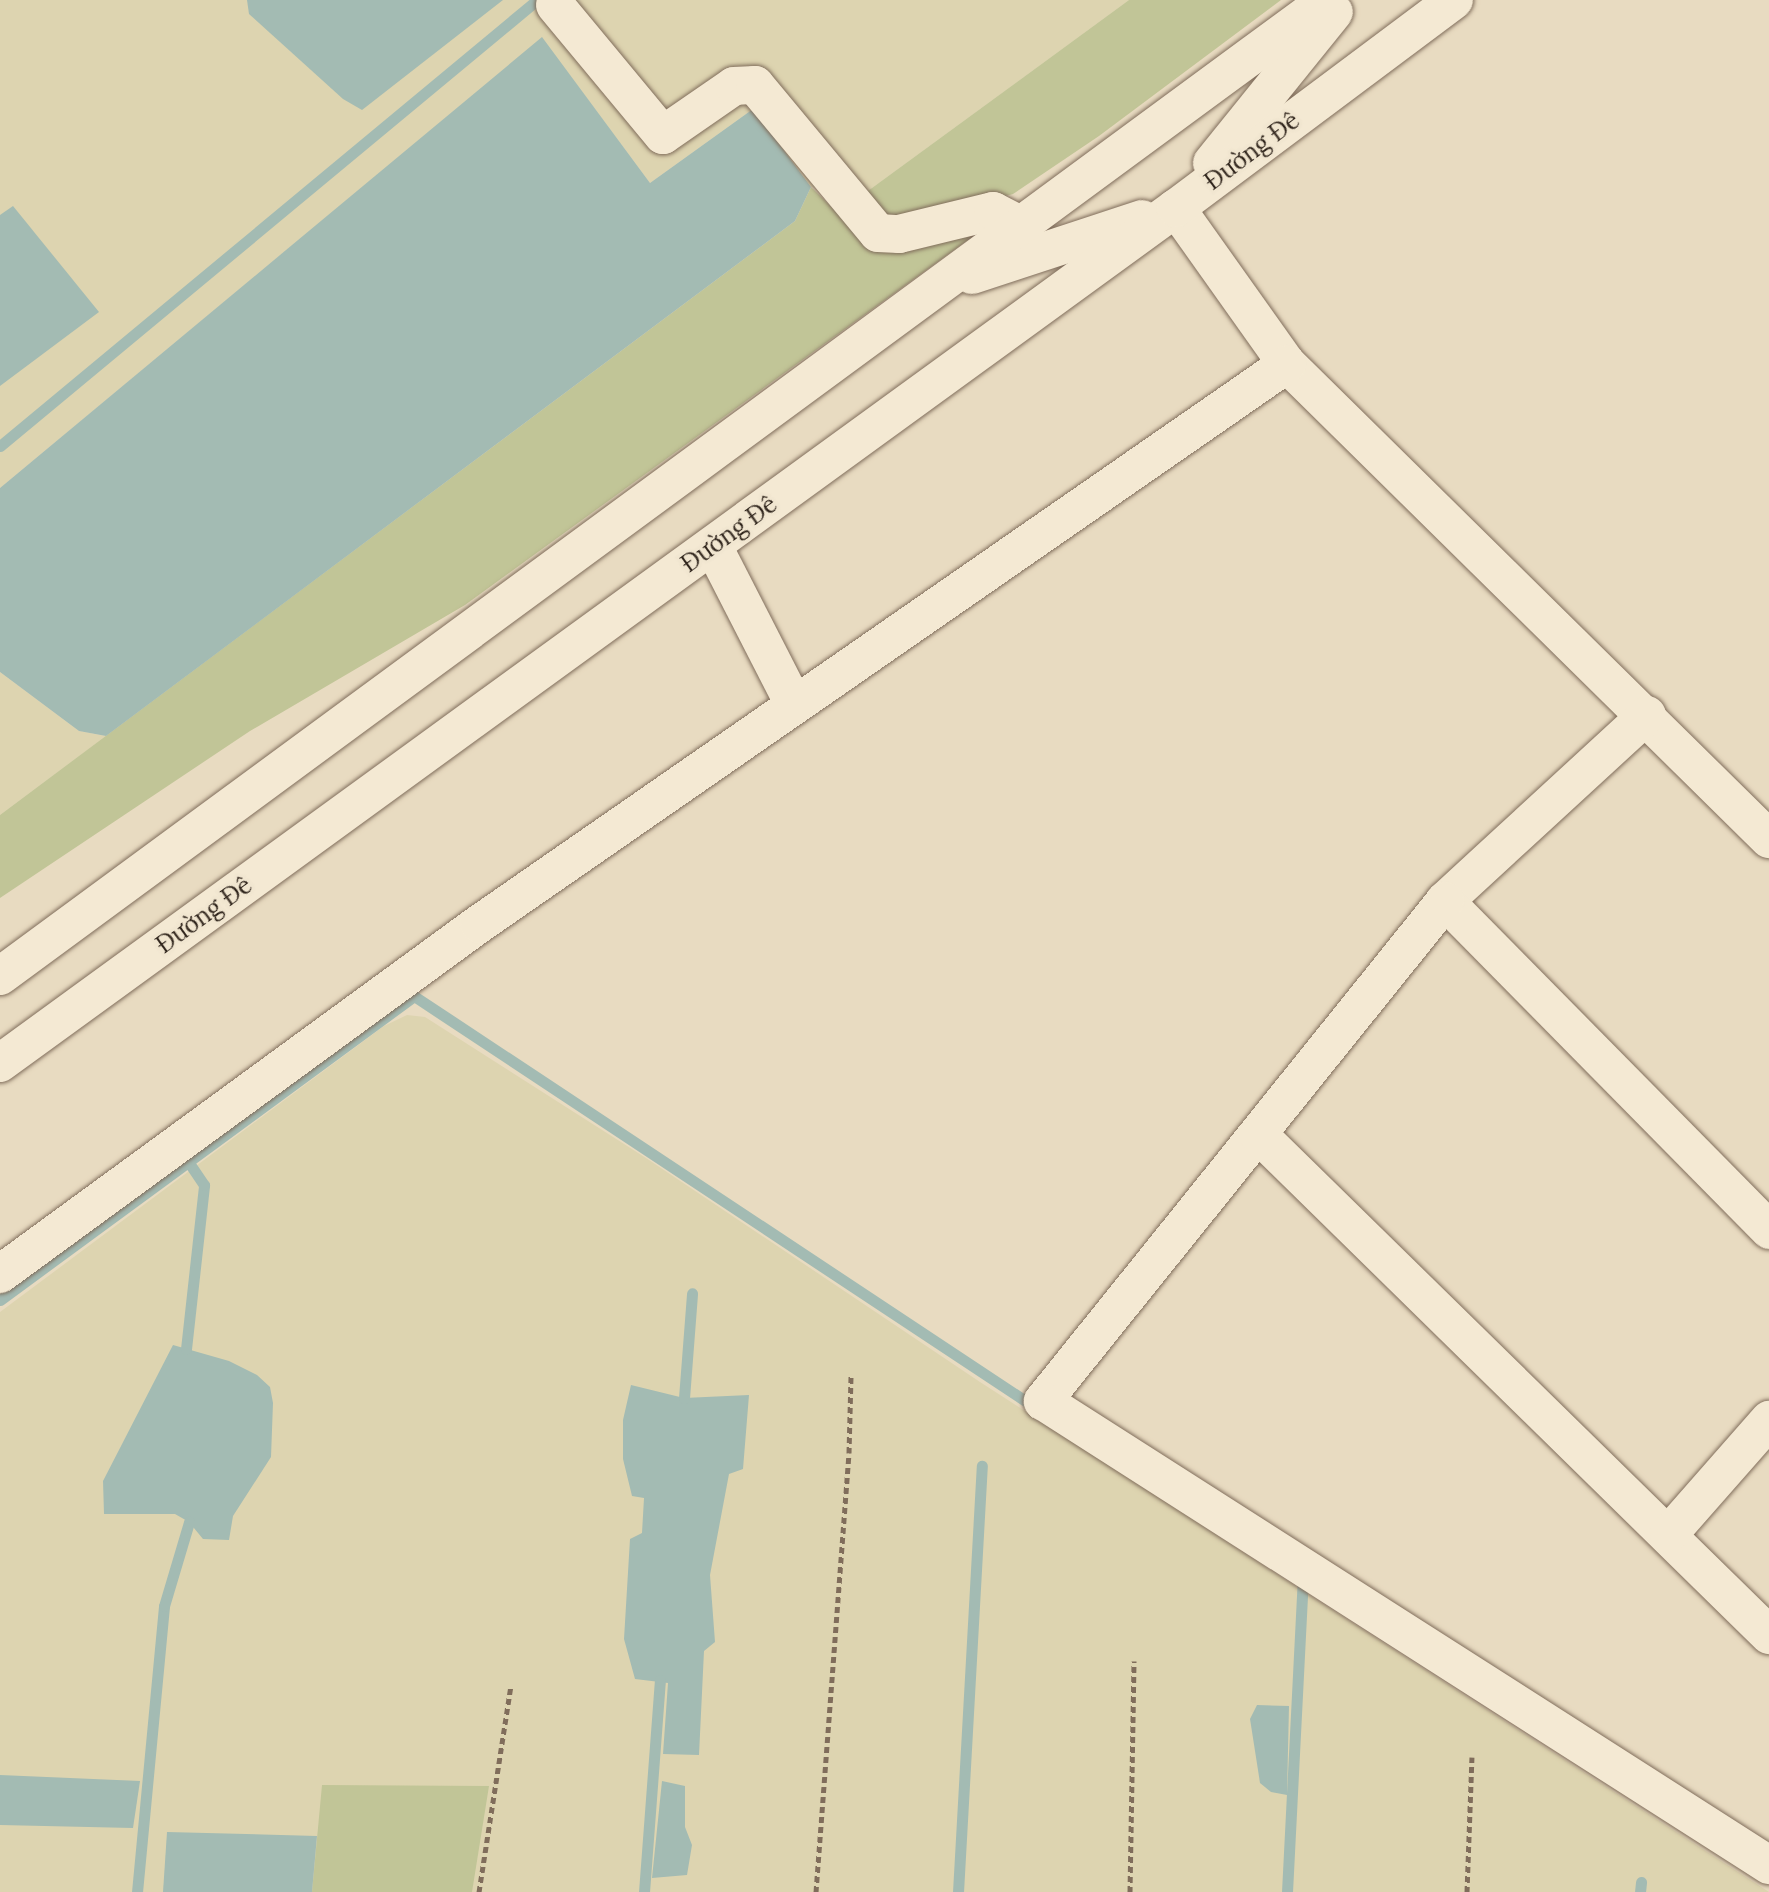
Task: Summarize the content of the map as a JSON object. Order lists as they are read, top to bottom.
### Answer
{
  "streets": {
    "street": ["Đường Đê"]
  }
}
